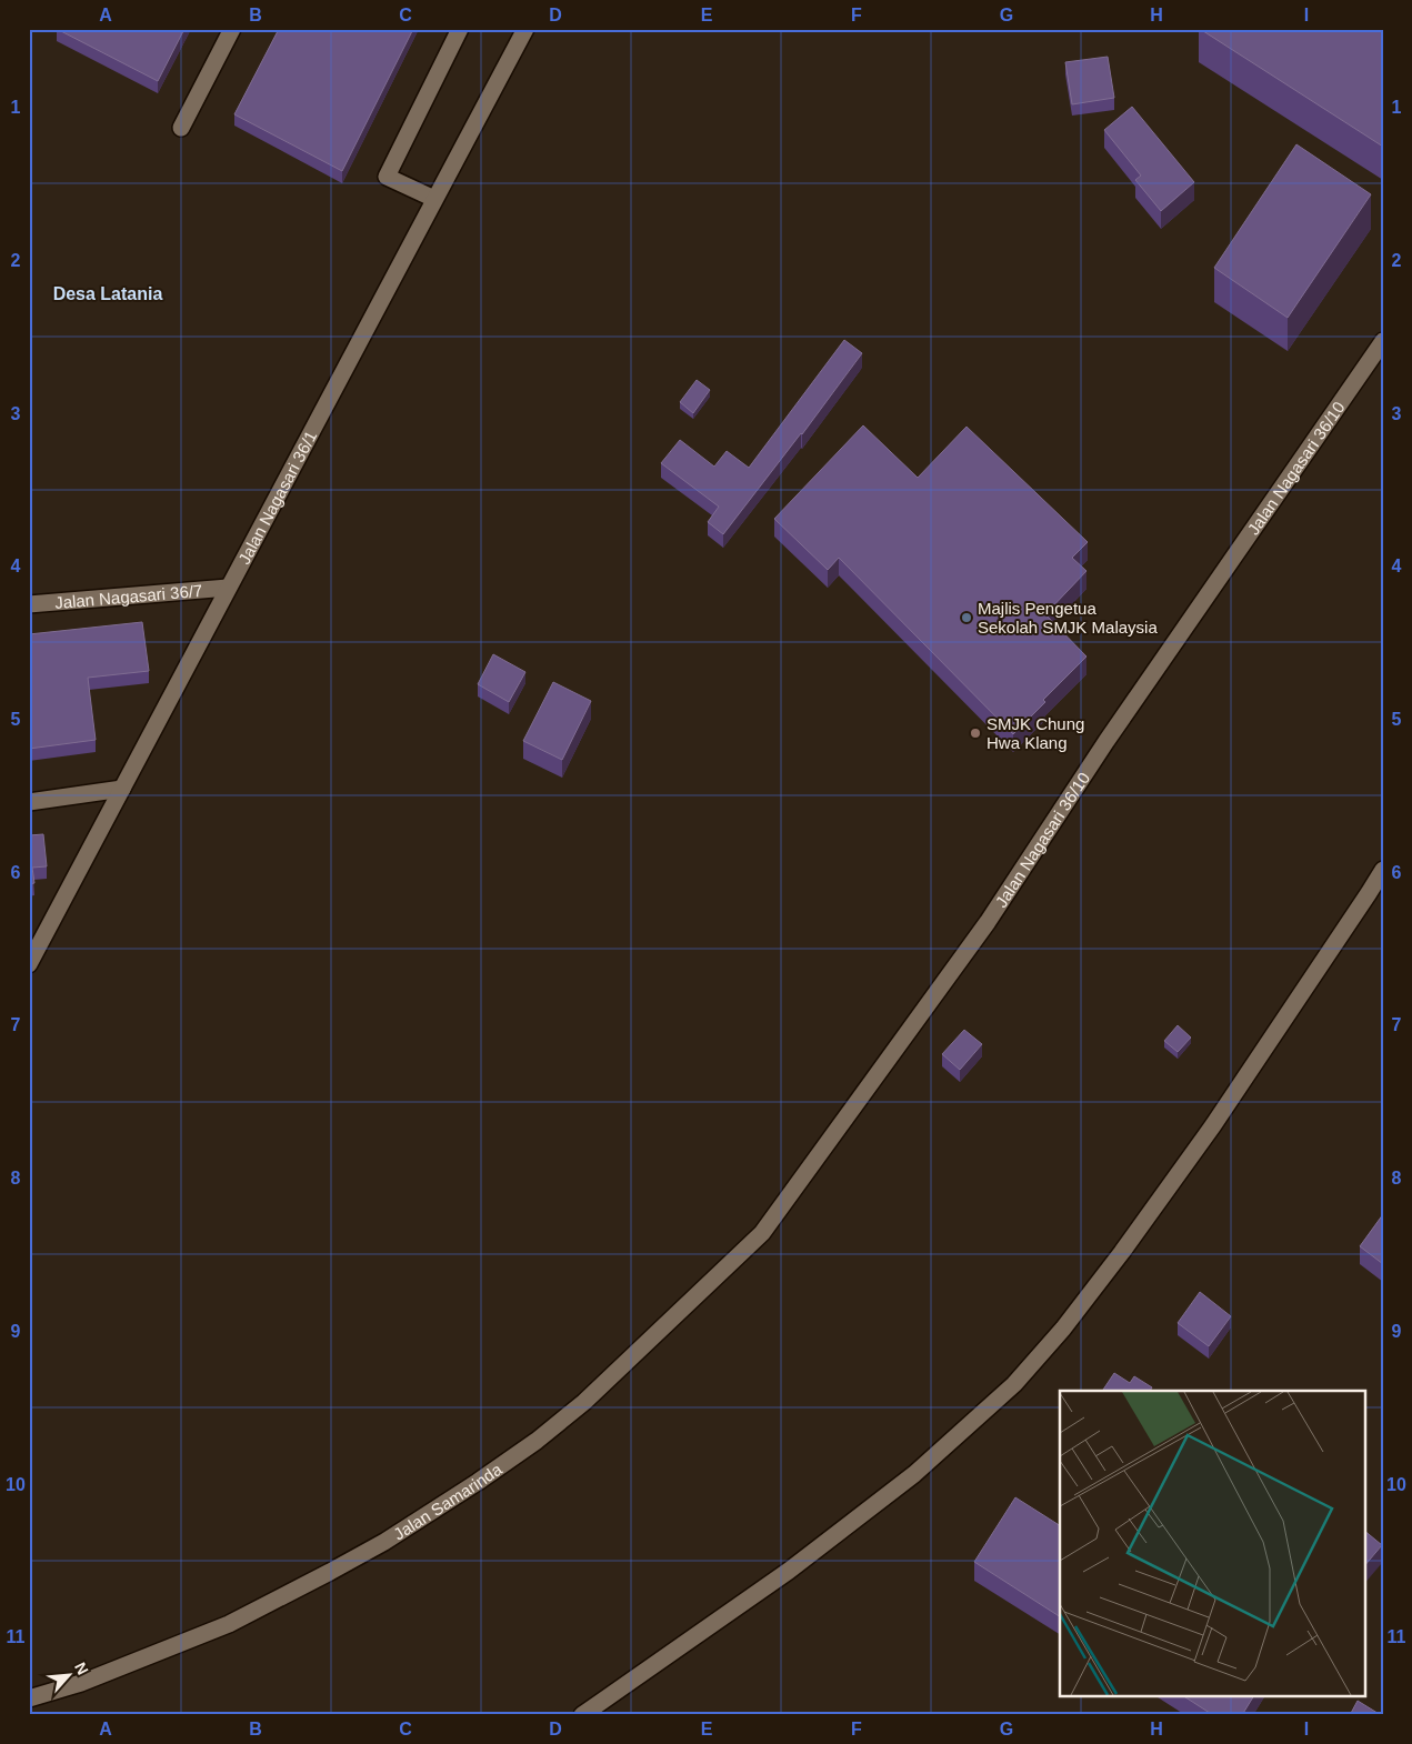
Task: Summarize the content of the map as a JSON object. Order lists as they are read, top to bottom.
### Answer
{
  "streets": {
    "street": [
      "Jalan Nagasari 36/10",
      "Jalan Nagasari 36/1",
      "Jalan Nagasari 36/7",
      "Jalan Samarinda"
    ]
  },
  "crossings": [
    ["Jalan Nagasari 36/10", "Jalan Samarinda"],
    ["Jalan Nagasari 36/1", "Jalan Nagasari 36/7"]
  ],
  "districts": ["Desa Latania"],
  "places": ["Majlis Pengetua Sekolah SMJK Malaysia", "SMJK Chung Hwa Klang"],
  "north": "top right",
  "grid": {
    "columns": [
      "A",
      "B",
      "C",
      "D",
      "E",
      "F",
      "G",
      "H",
      "I"
    ],
    "rows": [
      "1",
      "2",
      "3",
      "4",
      "5",
      "6",
      "7",
      "8",
      "9",
      "10",
      "11"
    ]
  }
}
